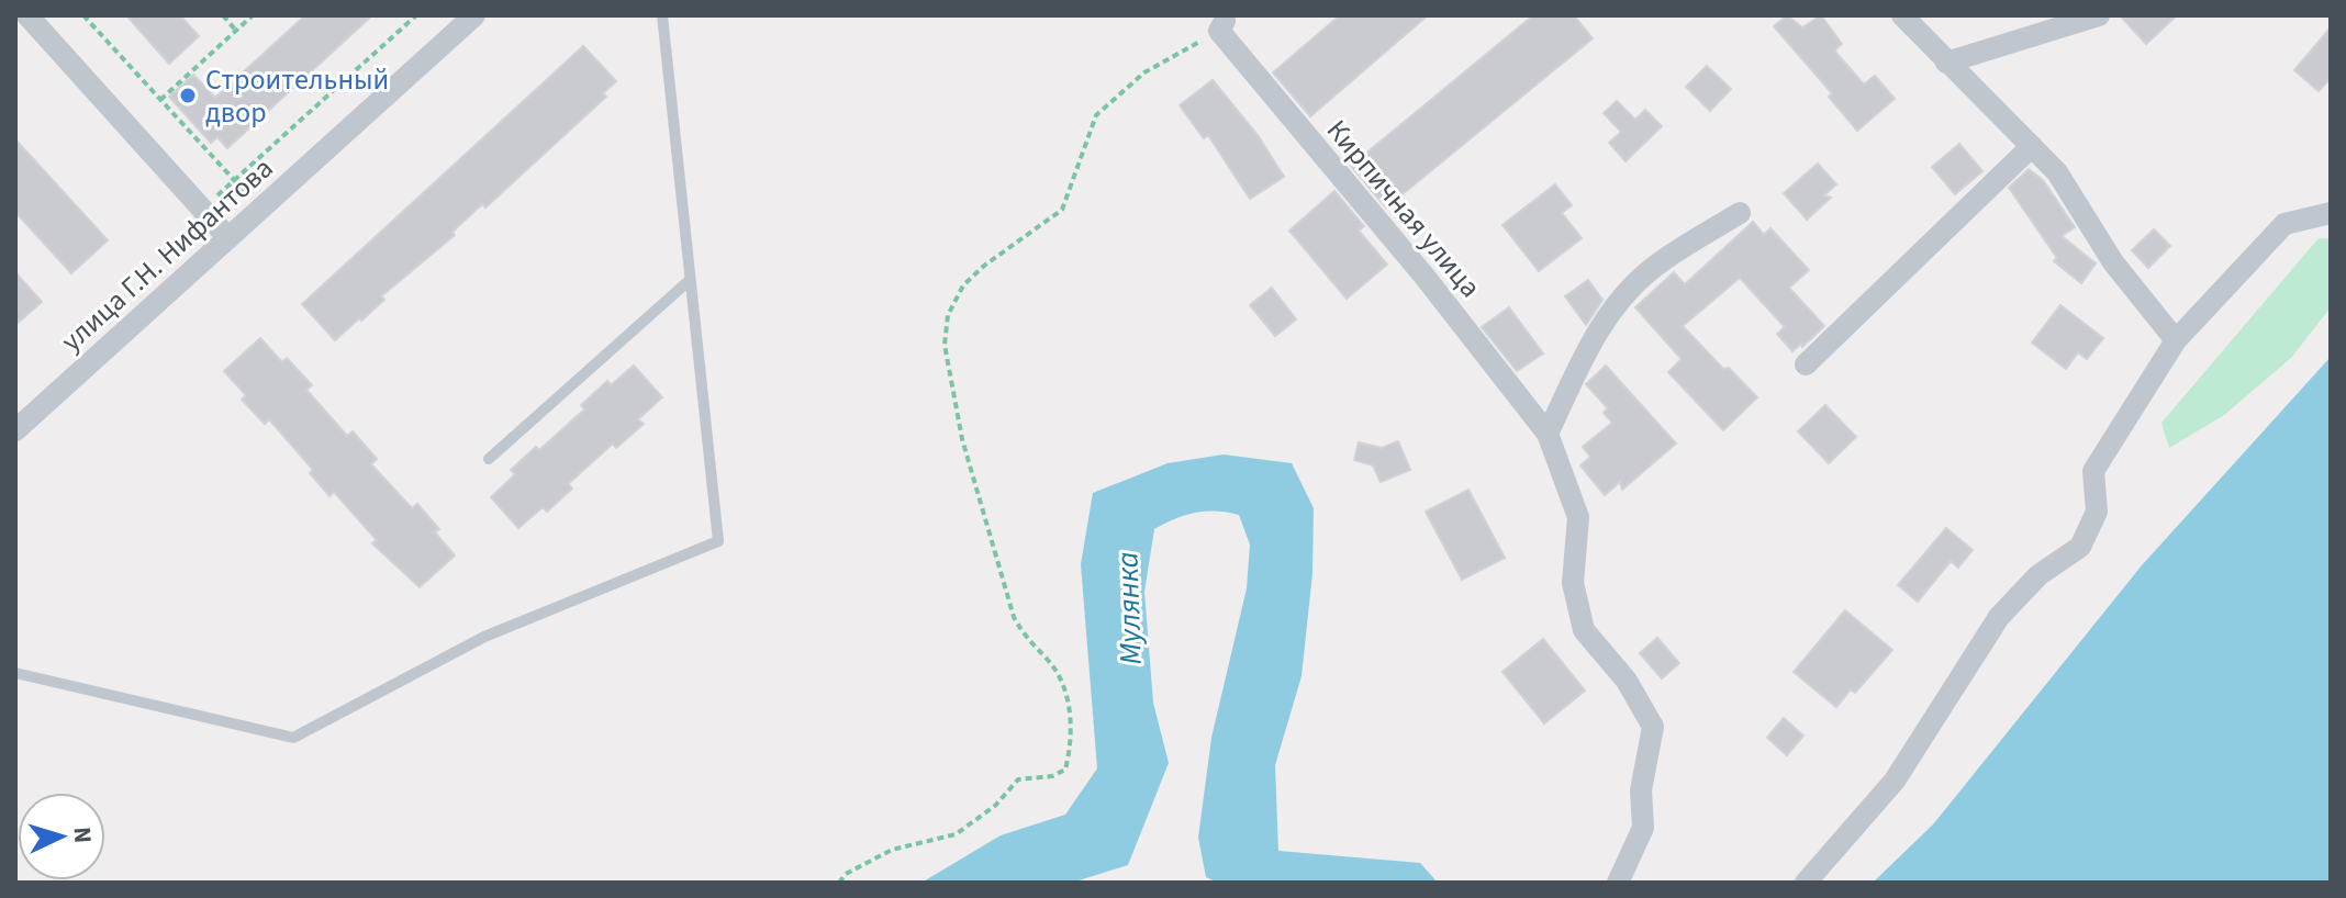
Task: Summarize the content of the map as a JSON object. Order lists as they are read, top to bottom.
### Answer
{
  "streets": {
    "street": ["Кирпичная улица", "улица Г.Н. Нифантова"]
  },
  "water": ["Мулянка"],
  "places": ["Строительный двор"],
  "north": "right"
}
